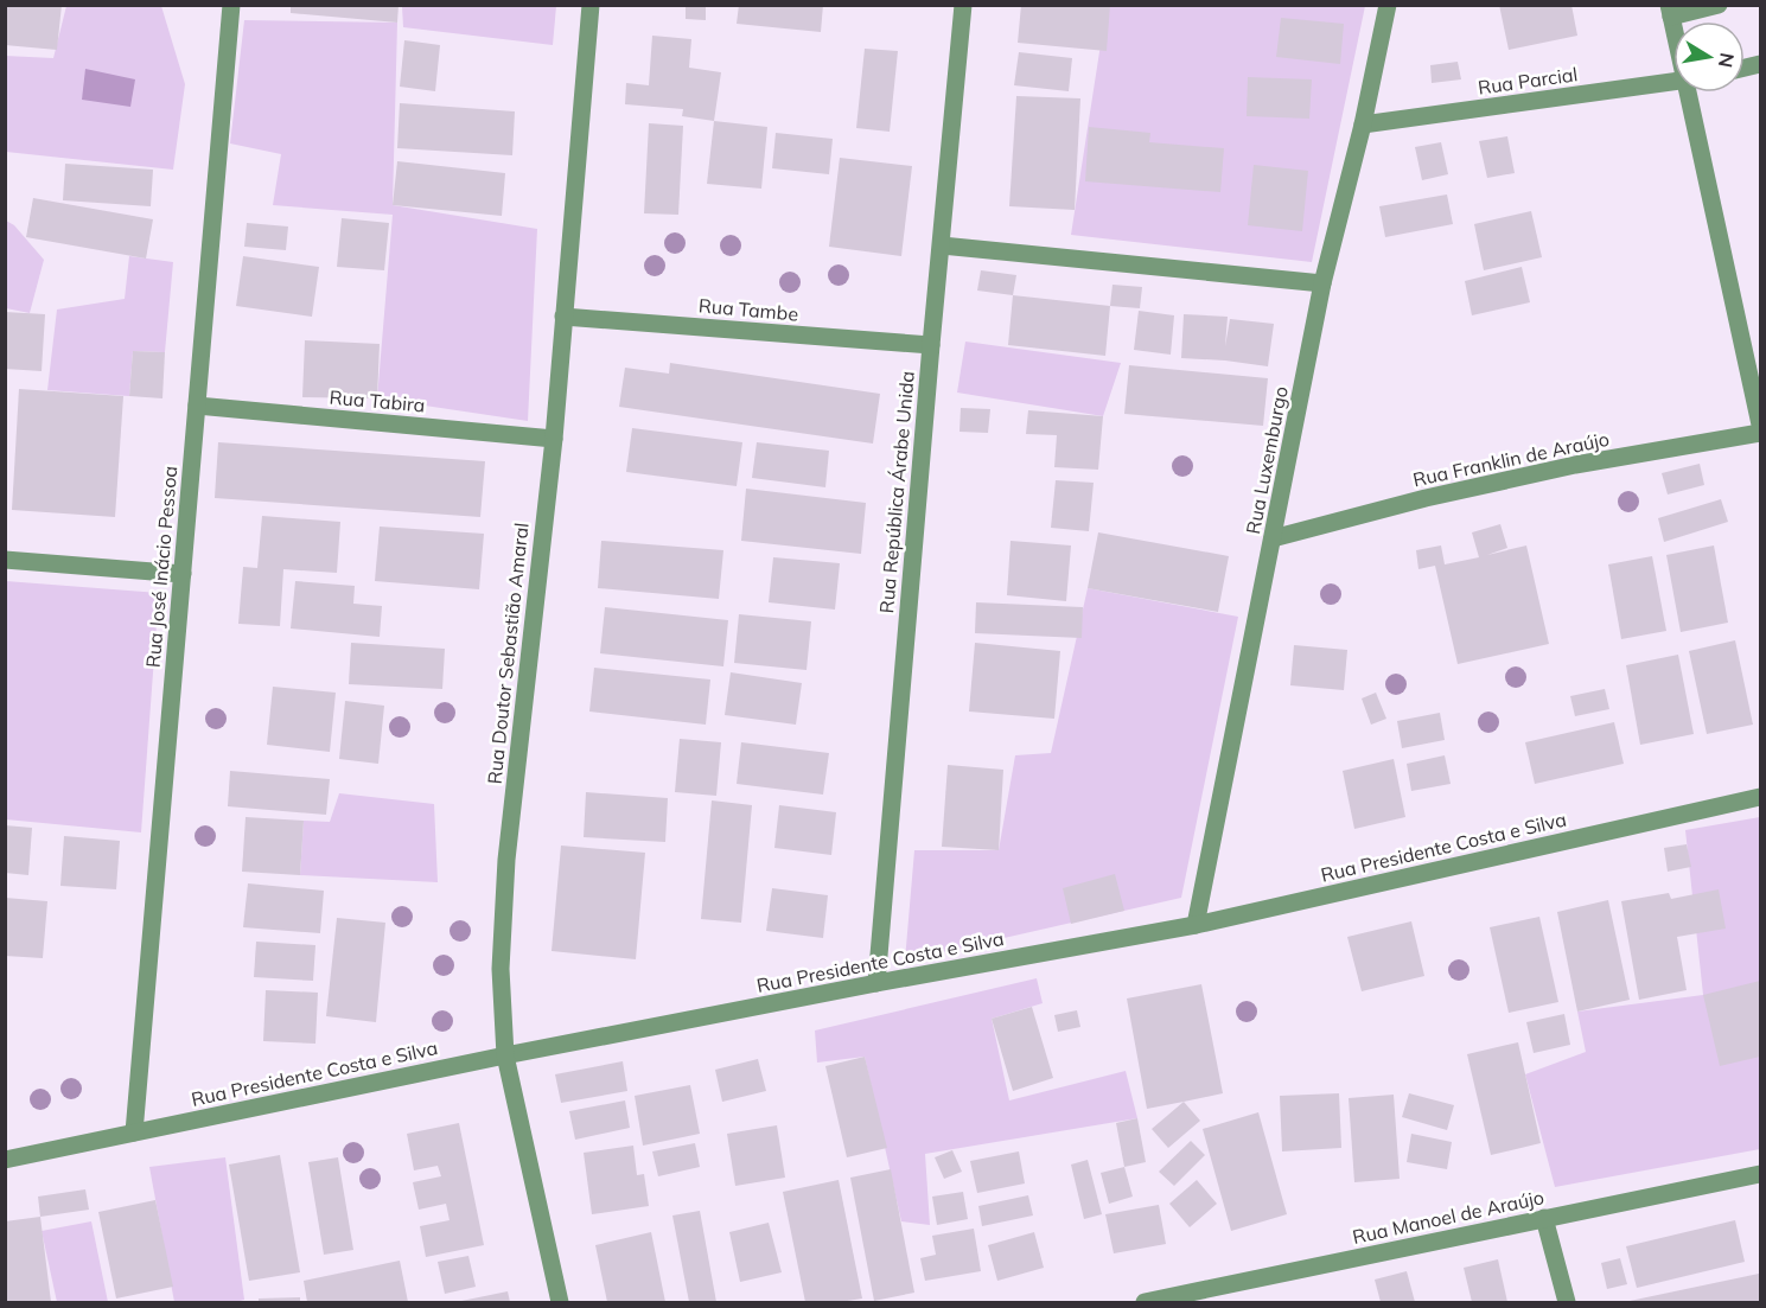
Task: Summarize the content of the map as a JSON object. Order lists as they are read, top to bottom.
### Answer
{
  "streets": {
    "street": [
      "Rua Parcial",
      "Rua Tambe",
      "Rua Tabira",
      "Rua Franklin de Araújo",
      "Rua Luxemburgo",
      "Rua República Árabe Unida",
      "Rua José Inácio Pessoa",
      "Rua Doutor Sebastião Amaral",
      "Rua Presidente Costa e Silva",
      "Rua Manoel de Araújo"
    ]
  },
  "crossings": [
    ["Rua Parcial", "Rua Luxemburgo"],
    ["Rua Tambe", "Rua República Árabe Unida"],
    ["Rua Tambe", "Rua Doutor Sebastião Amaral"],
    ["Rua Tabira", "Rua José Inácio Pessoa"],
    ["Rua Tabira", "Rua Doutor Sebastião Amaral"],
    ["Rua Franklin de Araújo", "Rua Luxemburgo"],
    ["Rua Luxemburgo", "Rua Presidente Costa e Silva"],
    ["Rua República Árabe Unida", "Rua Presidente Costa e Silva"],
    ["Rua José Inácio Pessoa", "Rua Presidente Costa e Silva"],
    ["Rua Doutor Sebastião Amaral", "Rua Presidente Costa e Silva"]
  ],
  "north": "right"
}
